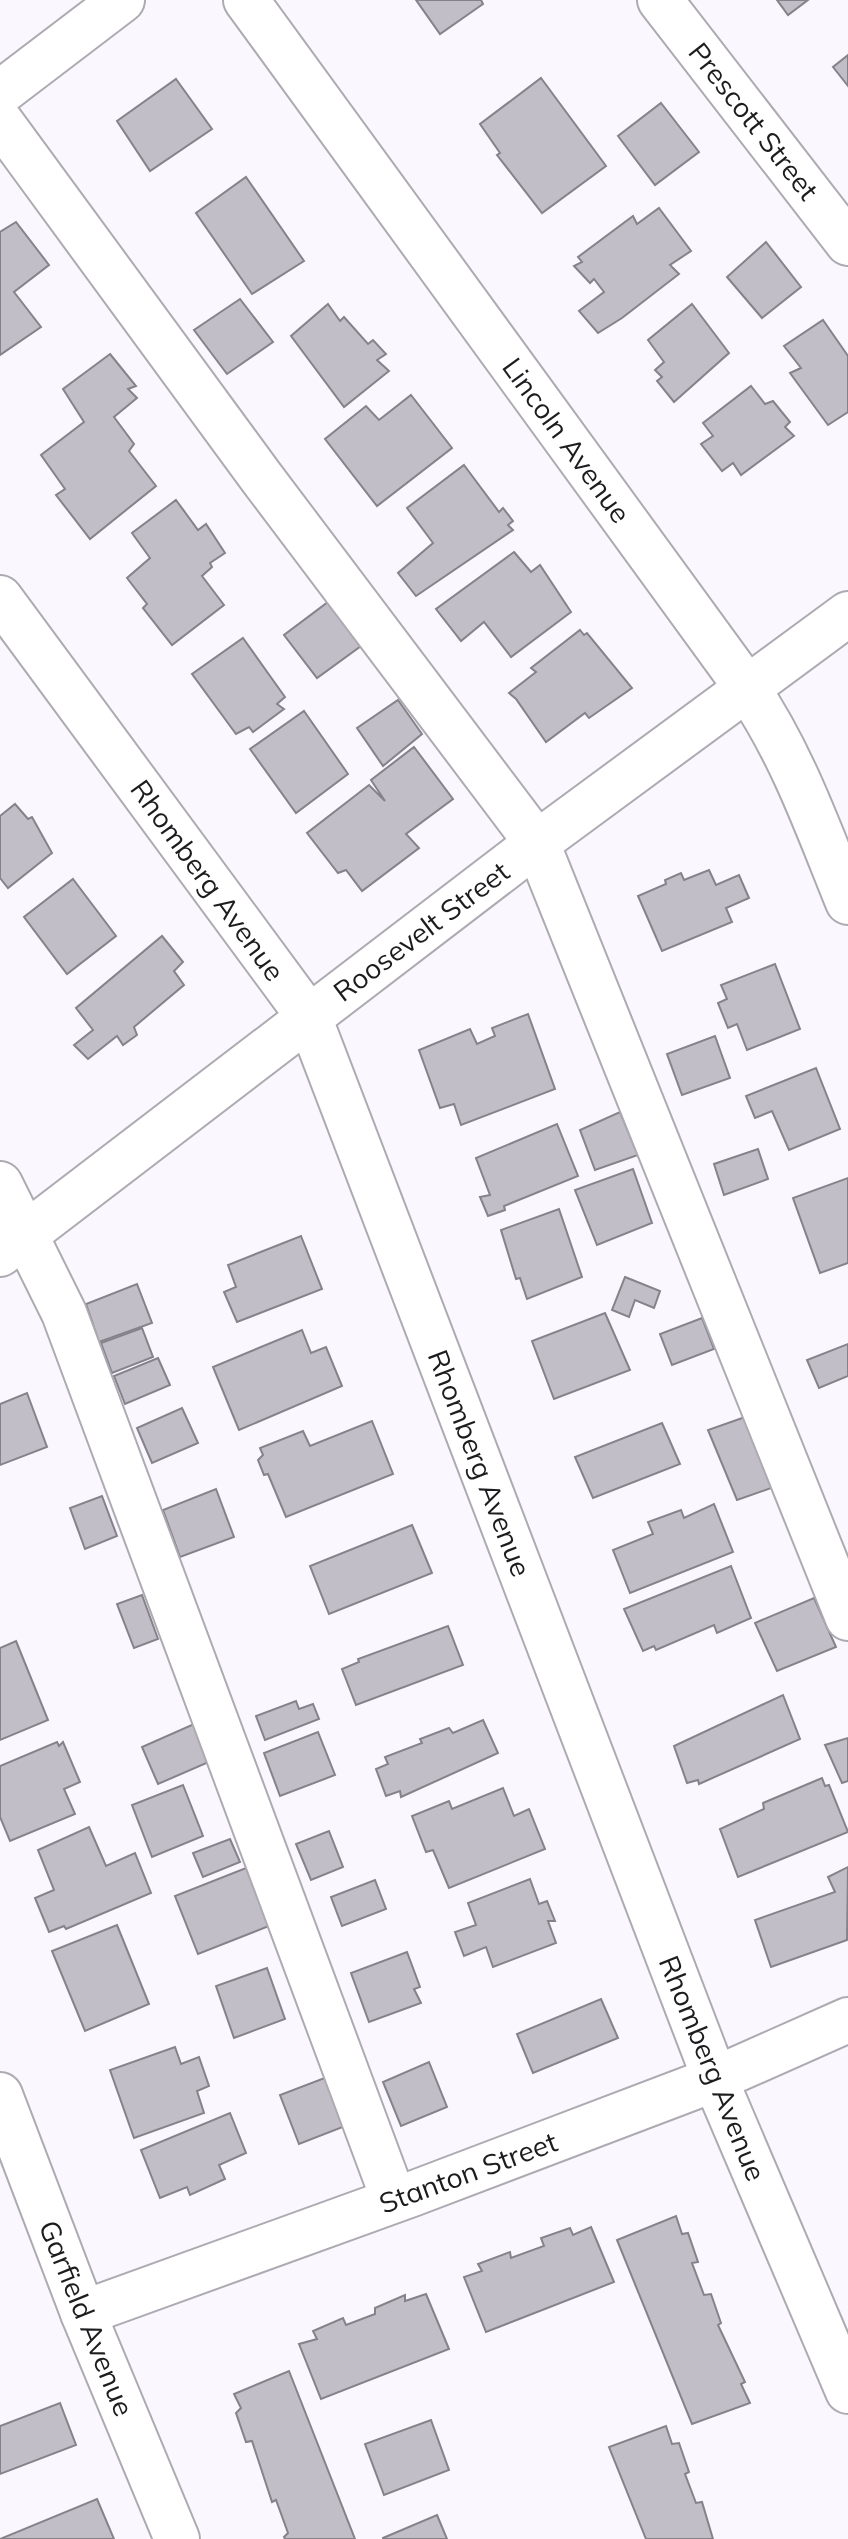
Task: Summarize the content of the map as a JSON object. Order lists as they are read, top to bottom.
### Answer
{
  "streets": {
    "street": [
      "Prescott Street",
      "Lincoln Avenue",
      "Rhomberg Avenue",
      "Roosevelt Street",
      "Stanton Street",
      "Garfield Avenue"
    ]
  },
  "crossings": [
    ["Lincoln Avenue", "Roosevelt Street"],
    ["Rhomberg Avenue", "Roosevelt Street"],
    ["Rhomberg Avenue", "Stanton Street"],
    ["Stanton Street", "Garfield Avenue"]
  ]
}
